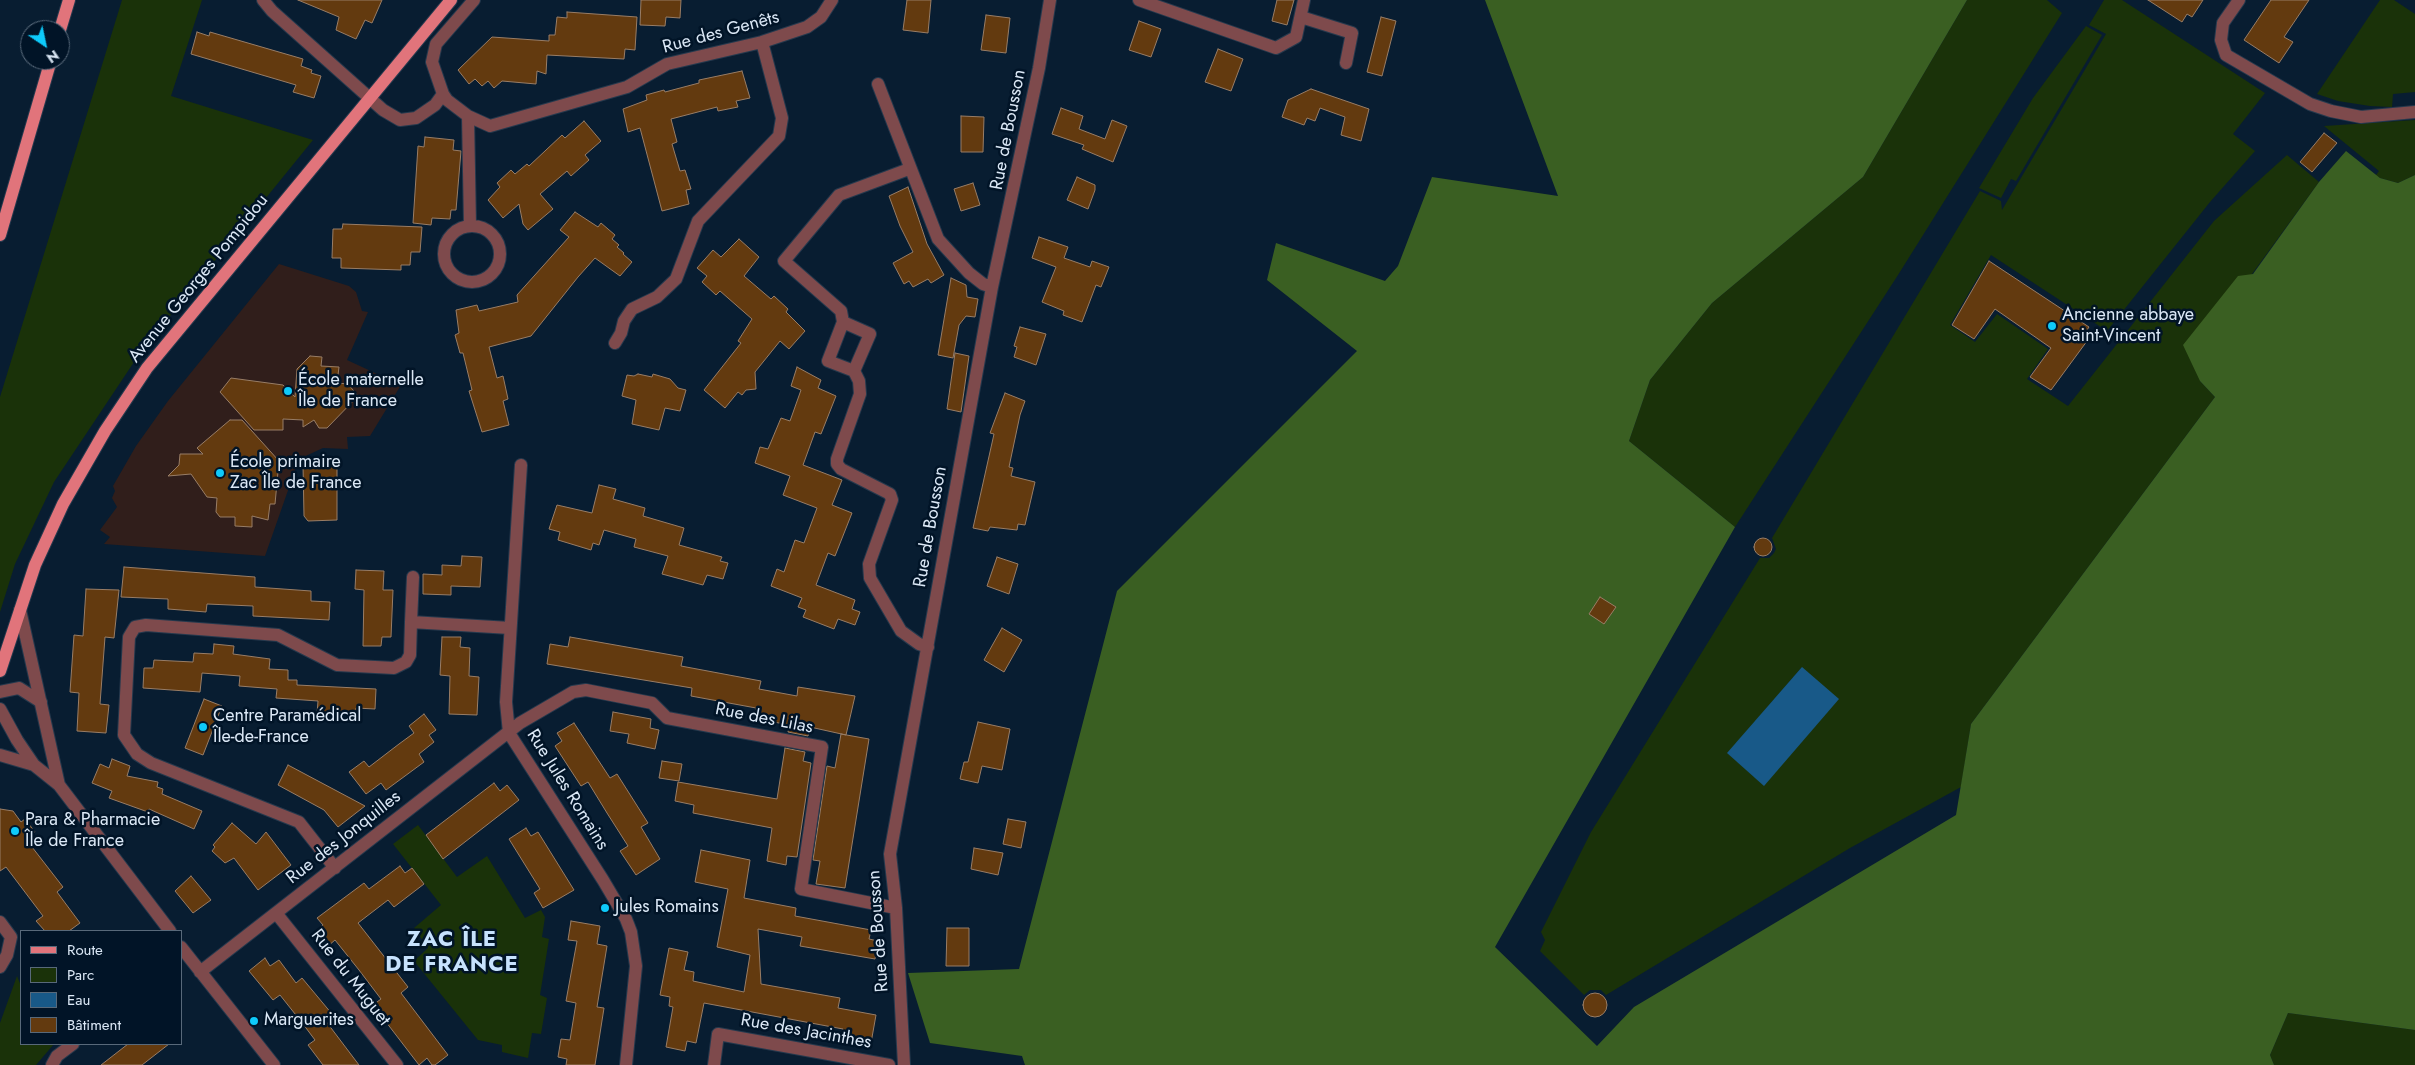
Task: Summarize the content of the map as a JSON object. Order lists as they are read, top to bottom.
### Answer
{
  "streets": {
    "main road": ["Avenue Georges Pompidou"],
    "street": [
      "Rue des Genêts",
      "Rue de Bousson",
      "Rue des Lilas",
      "Rue Jules Romains",
      "Rue des Jonquilles",
      "Rue du Muguet",
      "Rue des Jacinthes"
    ]
  },
  "crossings": [
    ["Rue de Bousson", "Rue des Lilas"],
    ["Rue des Lilas", "Rue Jules Romains"],
    ["Rue des Lilas", "Rue des Jonquilles"],
    ["Rue Jules Romains", "Rue des Jonquilles"],
    ["Rue des Jonquilles", "Rue du Muguet"]
  ],
  "districts": ["ZAC ÎLE DE FRANCE"],
  "places": [
    "Ancienne abbaye Saint-Vincent",
    "École maternelle Île de France",
    "École primaire Zac Île de France",
    "Centre Paramédical Île-de-France",
    "Para & Pharmacie Île de France",
    "Jules Romains",
    "Marguerites"
  ],
  "legend": [
    "Route",
    "Parc",
    "Eau",
    "Bâtiment"
  ],
  "north": "bottom right"
}
